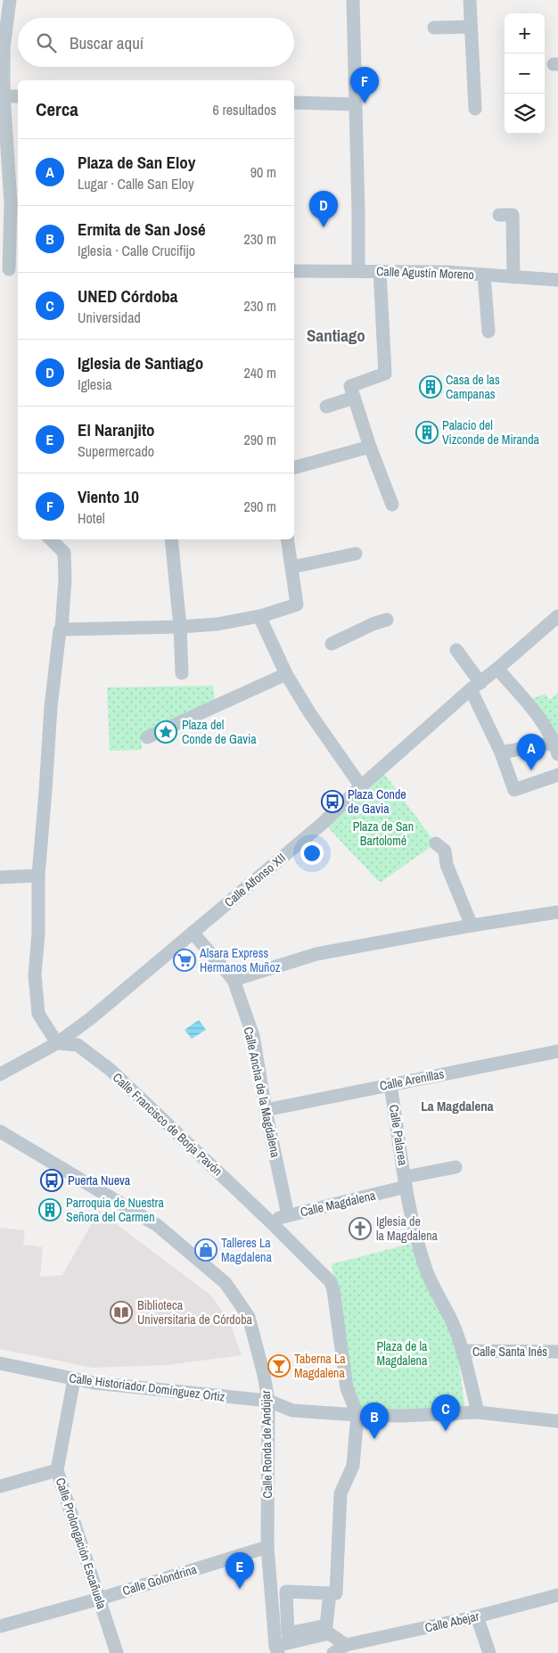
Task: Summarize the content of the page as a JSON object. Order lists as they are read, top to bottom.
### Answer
{
  "streets": {
    "street": [
      "Calle Agustín Moreno",
      "Calle Alfonso XII",
      "Calle Arenillas",
      "Calle Ancha de la Magdalena",
      "Calle Francisco de Borja Pavón",
      "Calle Palarea",
      "Calle Magdalena",
      "Calle Santa Inés",
      "Calle Historiador Domínguez Ortiz",
      "Calle Ronda de Andújar",
      "Calle Prolongación Escañuela",
      "Calle Golondrina",
      "Calle Abejar"
    ]
  },
  "crossings": [
    ["Calle Alfonso XII", "Calle Ancha de la Magdalena"],
    ["Calle Alfonso XII", "Calle Francisco de Borja Pavón"],
    ["Calle Arenillas", "Calle Ancha de la Magdalena"],
    ["Calle Arenillas", "Calle Palarea"],
    ["Calle Ancha de la Magdalena", "Calle Magdalena"],
    ["Calle Francisco de Borja Pavón", "Calle Magdalena"],
    ["Calle Palarea", "Calle Magdalena"],
    ["Calle Historiador Domínguez Ortiz", "Calle Ronda de Andújar"],
    ["Calle Historiador Domínguez Ortiz", "Calle Prolongación Escañuela"],
    ["Calle Ronda de Andújar", "Calle Golondrina"],
    ["Calle Prolongación Escañuela", "Calle Golondrina"]
  ],
  "districts": ["Santiago", "La Magdalena"],
  "parks": ["Plaza de San Bartolomé", "Plaza de la Magdalena"],
  "places": {
    "building": ["Casa de las Campanas", "Palacio del Vizconde de Miranda", "Parroquia de Nuestra Señora del Carmen"],
    "place": ["Plaza del Conde de Gavia"],
    "bus stop": ["Plaza Conde de Gavia", "Puerta Nueva"],
    "supermarket": ["Alsara Express Hermanos Muñoz"],
    "church": ["Iglesia de la Magdalena"],
    "shop": ["Talleres La Magdalena"],
    "library": ["Biblioteca Universitaria de Córdoba"],
    "bar": ["Taberna La Magdalena"]
  },
  "page": {
    "map_buttons": ["+", "−"],
    "search": "Buscar aquí",
    "pins": [
      "F",
      "D",
      "A",
      "C",
      "B",
      "E"
    ],
    "heading": ["Cerca", "6 resultados"],
    "list": [
      {
        "mark": "A",
        "name": "Plaza de San Eloy",
        "note": "Lugar · Calle San Eloy",
        "value": "90 m"
      },
      {
        "mark": "B",
        "name": "Ermita de San José",
        "note": "Iglesia · Calle Crucifijo",
        "value": "230 m"
      },
      {
        "mark": "C",
        "name": "UNED Córdoba",
        "note": "Universidad",
        "value": "230 m"
      },
      {
        "mark": "D",
        "name": "Iglesia de Santiago",
        "note": "Iglesia",
        "value": "240 m"
      },
      {
        "mark": "E",
        "name": "El Naranjito",
        "note": "Supermercado",
        "value": "290 m"
      },
      {
        "mark": "F",
        "name": "Viento 10",
        "note": "Hotel",
        "value": "290 m"
      }
    ]
  }
}
